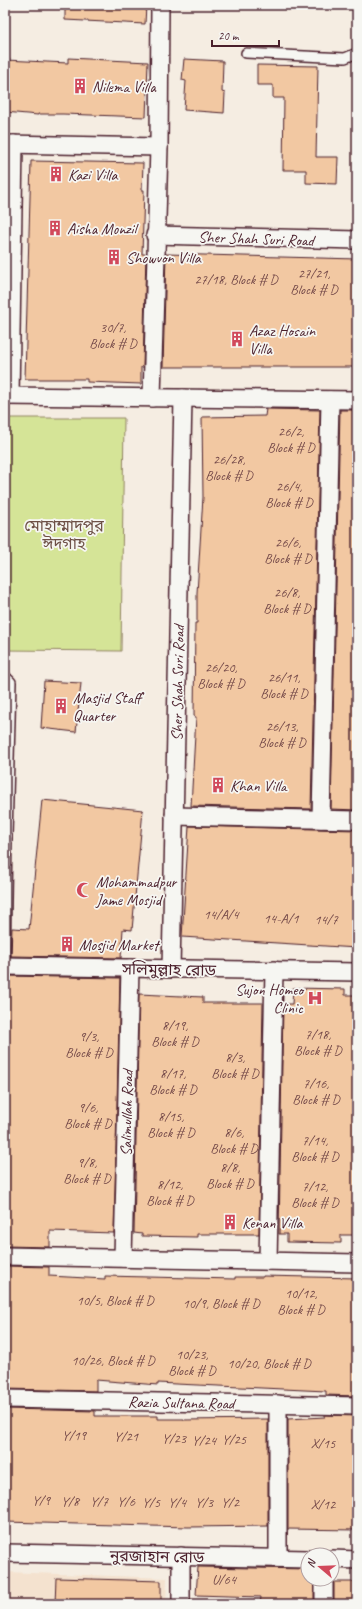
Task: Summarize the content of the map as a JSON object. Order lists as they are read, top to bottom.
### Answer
{
  "streets": {
    "street": [
      "Sher Shah Suri Road",
      "সলিমুল্লাহ রোড",
      "Salimullah Road",
      "Razia Sultana Road",
      "নুরজাহান রোড"
    ]
  },
  "crossings": [
    ["Sher Shah Suri Road", "সলিমুল্লাহ রোড"],
    ["সলিমুল্লাহ রোড", "Salimullah Road"]
  ],
  "parks": ["মোহাম্মাদপুর ঈদগাহ"],
  "places": {
    "building": [
      "Nilema Villa",
      "Kazi Villa",
      "Aisha Monzil",
      "Showvon Villa",
      "Azaz Hosain Villa",
      "Masjid Staff Quarter",
      "Khan Villa",
      "Mosjid Market",
      "Kenan Villa"
    ],
    "mosque": ["Mohammadpur Jame Mosjid"],
    "hospital": ["Sujon Homeo Clinic"]
  },
  "house_numbers": [
    "27/21, Block # D",
    "27/18, Block # D",
    "30/7, Block # D",
    "26/2, Block # D",
    "26/28, Block # D",
    "26/4, Block # D",
    "26/6, Block # D",
    "26/8, Block # D",
    "26/20, Block # D",
    "26/11, Block # D",
    "26/13, Block # D",
    "14/A/4",
    "14-A/1",
    "14/7",
    "8/19, Block # D",
    "7/18, Block # D",
    "9/3, Block # D",
    "8/3, Block # D",
    "8/17, Block # D",
    "7/16, Block # D",
    "9/6, Block # D",
    "8/15, Block # D",
    "8/6, Block # D",
    "7/14, Block # D",
    "9/8, Block # D",
    "8/8, Block # D",
    "8/12, Block # D",
    "7/12, Block # D",
    "10/12, Block # D",
    "10/5, Block # D",
    "10/9, Block # D",
    "10/23, Block # D",
    "10/26, Block # D",
    "10/20, Block # D",
    "Y/19",
    "Y/21",
    "Y/23",
    "Y/25",
    "Y/24",
    "X/15",
    "Y/9",
    "Y/8",
    "Y/7",
    "Y/6",
    "Y/5",
    "Y/4",
    "Y/3",
    "Y/2",
    "X/12",
    "U/64"
  ],
  "scale_bar": "20 m",
  "north": "left"
}
